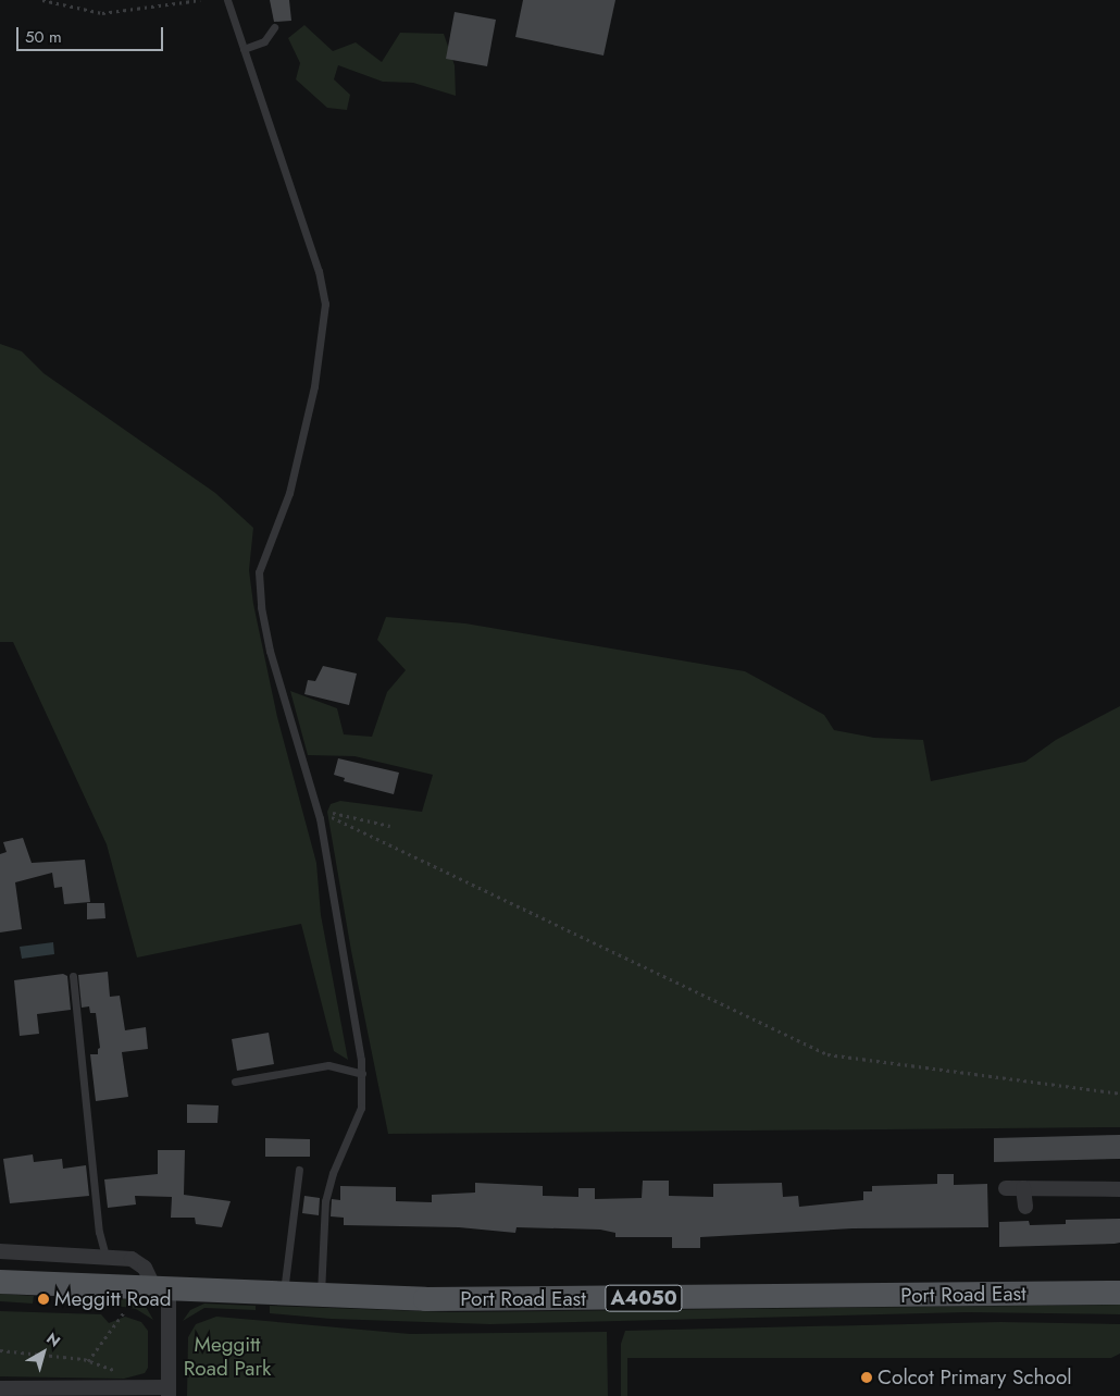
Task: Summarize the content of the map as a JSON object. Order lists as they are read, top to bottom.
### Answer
{
  "streets": {
    "main road": ["Port Road East", "A4050"]
  },
  "parks": ["Meggitt Road Park"],
  "places": ["Meggitt Road", "Colcot Primary School"],
  "scale_bar": "50 m",
  "north": "top right"
}
